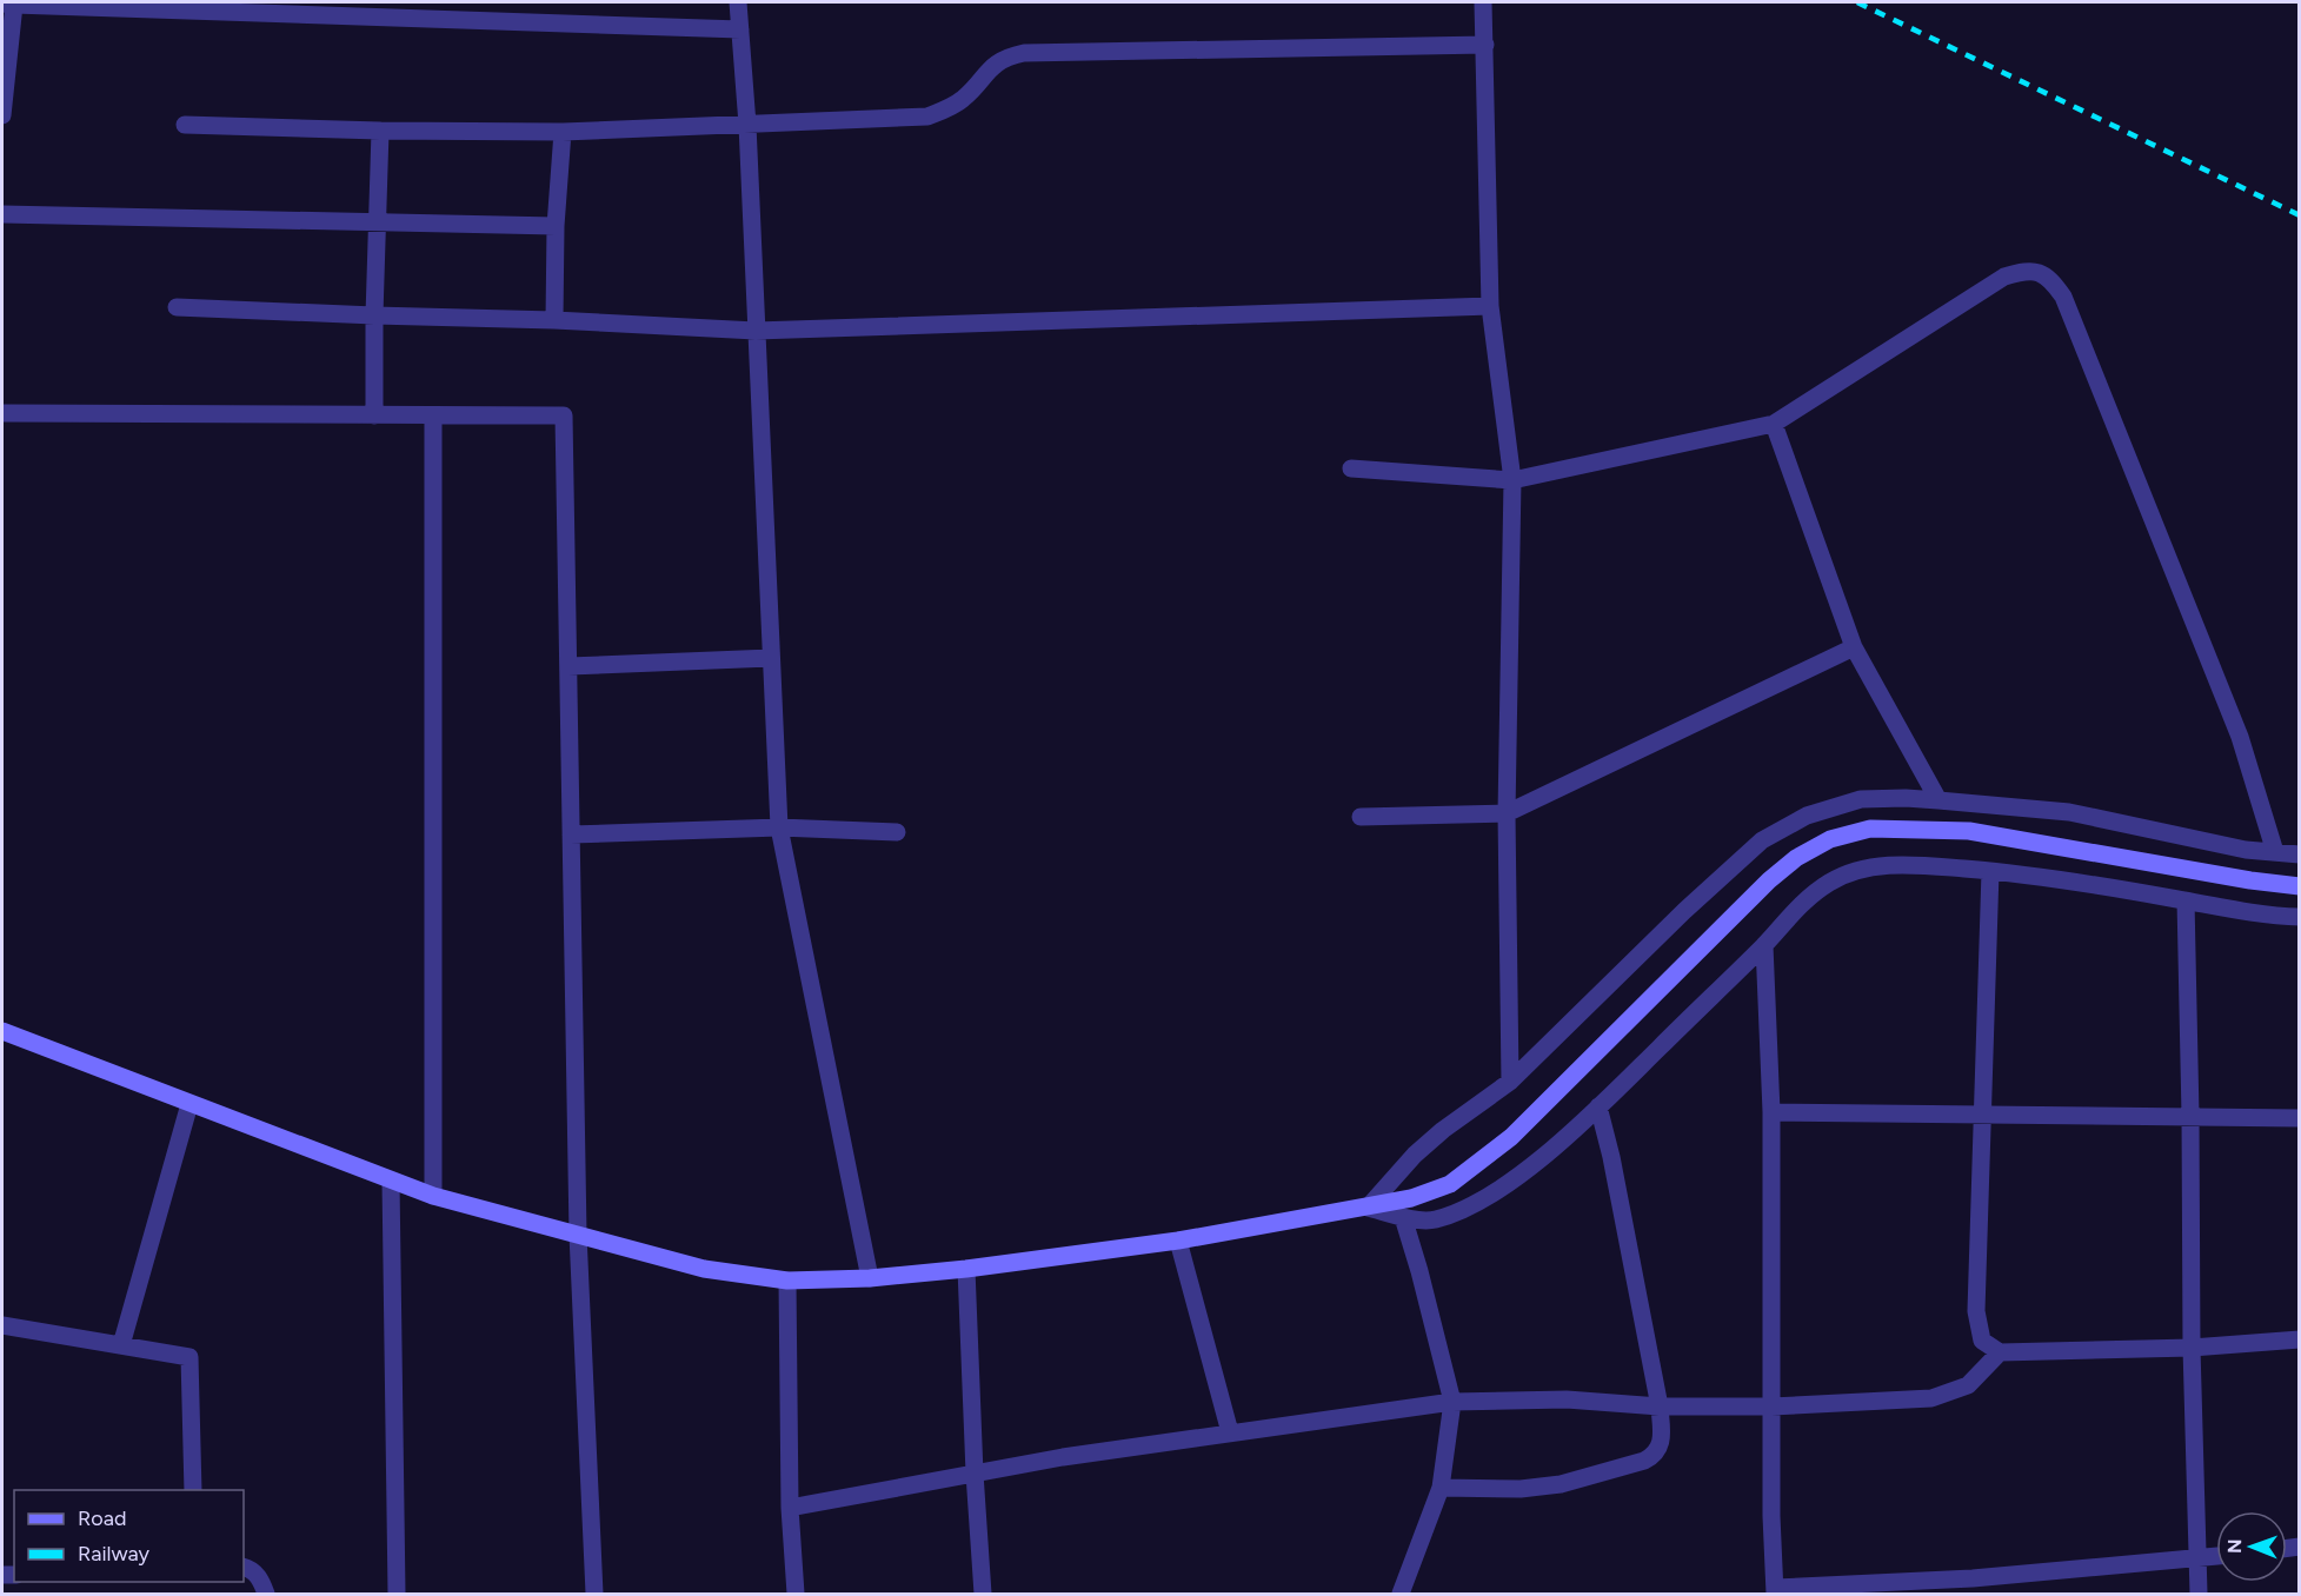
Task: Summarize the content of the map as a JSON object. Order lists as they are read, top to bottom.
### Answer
{
  "legend": ["Road", "Railway"],
  "north": "left"
}
